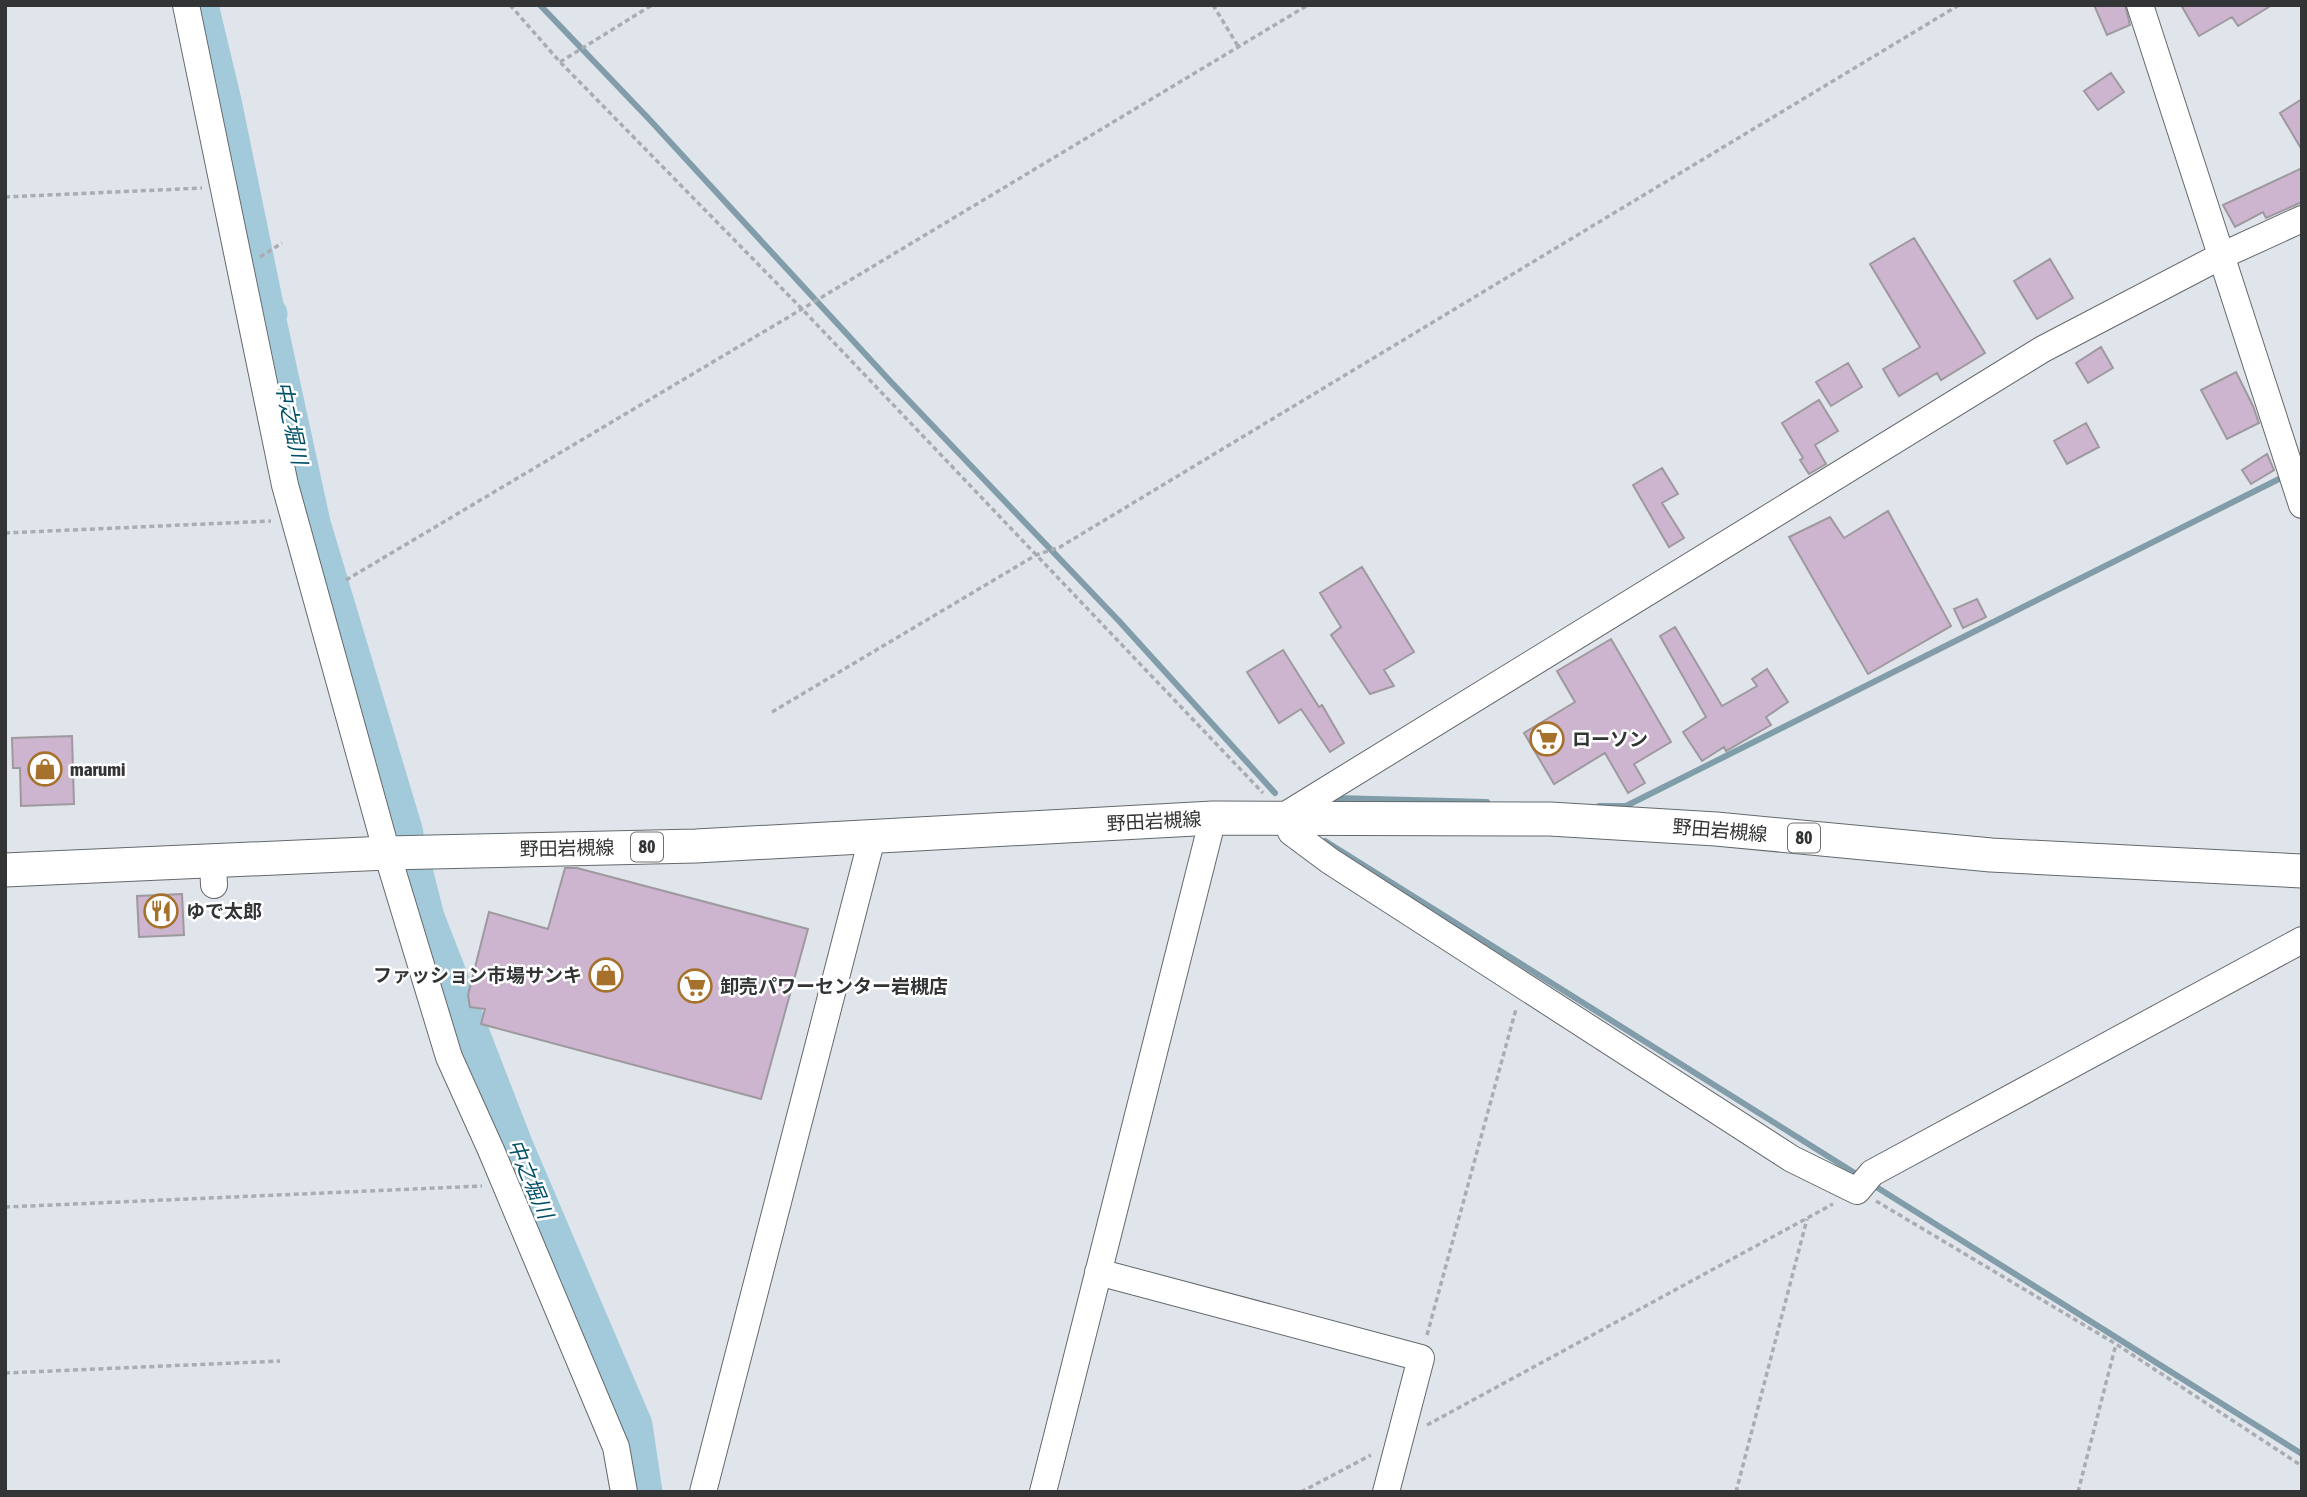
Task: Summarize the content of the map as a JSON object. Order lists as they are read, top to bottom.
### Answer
{
  "streets": {
    "main road": ["野田岩槻線", "80"]
  },
  "water": ["中之堀川"],
  "places": {
    "supermarket": ["ローソン", "卸売パワーセンター岩槻店"],
    "shop": ["marumi", "ファッション市場サンキ"],
    "restaurant": ["ゆで太郎"]
  }
}
